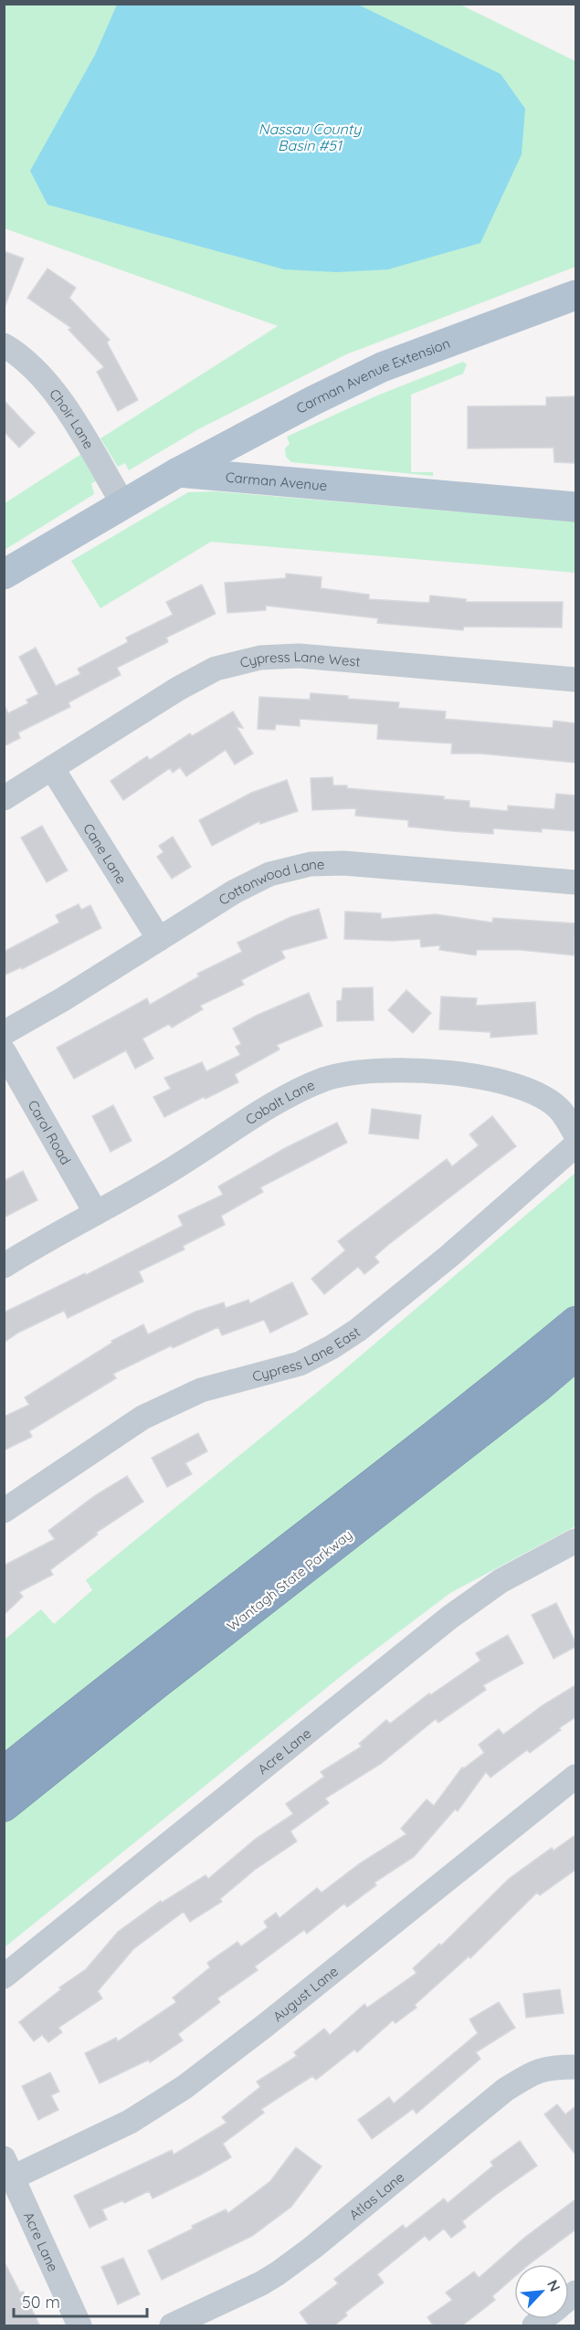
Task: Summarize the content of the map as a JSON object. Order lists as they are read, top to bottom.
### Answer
{
  "streets": {
    "highway": ["Wantagh State Parkway"],
    "main road": ["Carman Avenue Extension", "Carman Avenue"],
    "street": [
      "Choir Lane",
      "Cypress Lane West",
      "Cane Lane",
      "Cottonwood Lane",
      "Cobalt Lane",
      "Carol Road",
      "Cypress Lane East",
      "Acre Lane",
      "August Lane",
      "Atlas Lane"
    ]
  },
  "crossings": [
    ["Carman Avenue Extension", "Carman Avenue"],
    ["Cypress Lane West", "Cane Lane"],
    ["Cane Lane", "Cottonwood Lane"],
    ["Cobalt Lane", "Carol Road"],
    ["Acre Lane", "August Lane"]
  ],
  "water": ["Nassau County Basin #51"],
  "scale_bar": "50 m",
  "north": "top right"
}
